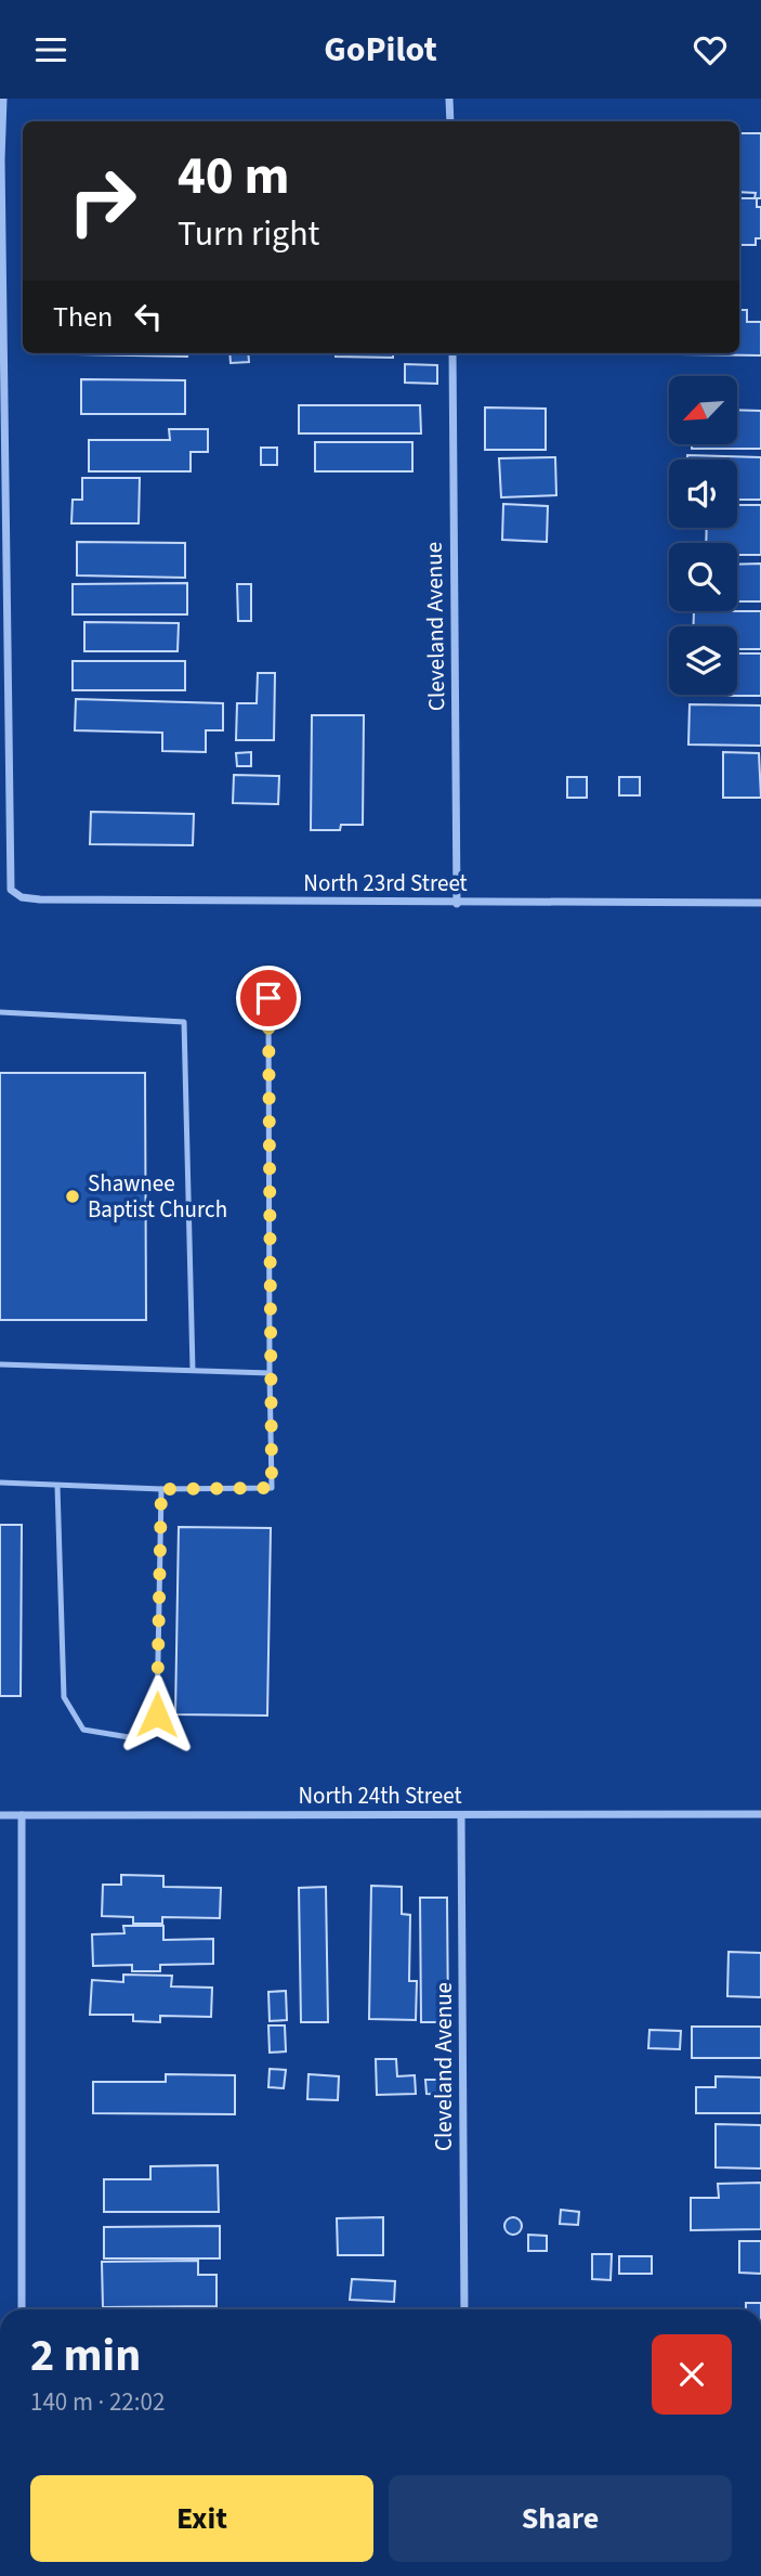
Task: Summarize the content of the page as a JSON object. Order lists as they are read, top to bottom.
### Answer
{
  "streets": {
    "street": ["Cleveland Avenue", "North 23rd Street", "North 24th Street"]
  },
  "crossings": [
    ["Cleveland Avenue", "North 23rd Street"],
    ["Cleveland Avenue", "North 24th Street"]
  ],
  "places": ["Shawnee Baptist Church"],
  "north": "bottom left",
  "page": {
    "header": "GoPilot",
    "turn": ["40 m", "Turn right"],
    "then": "Then",
    "heading": ["2 min", "140 m · 22:02"],
    "buttons": ["Exit", "Share"]
  }
}
